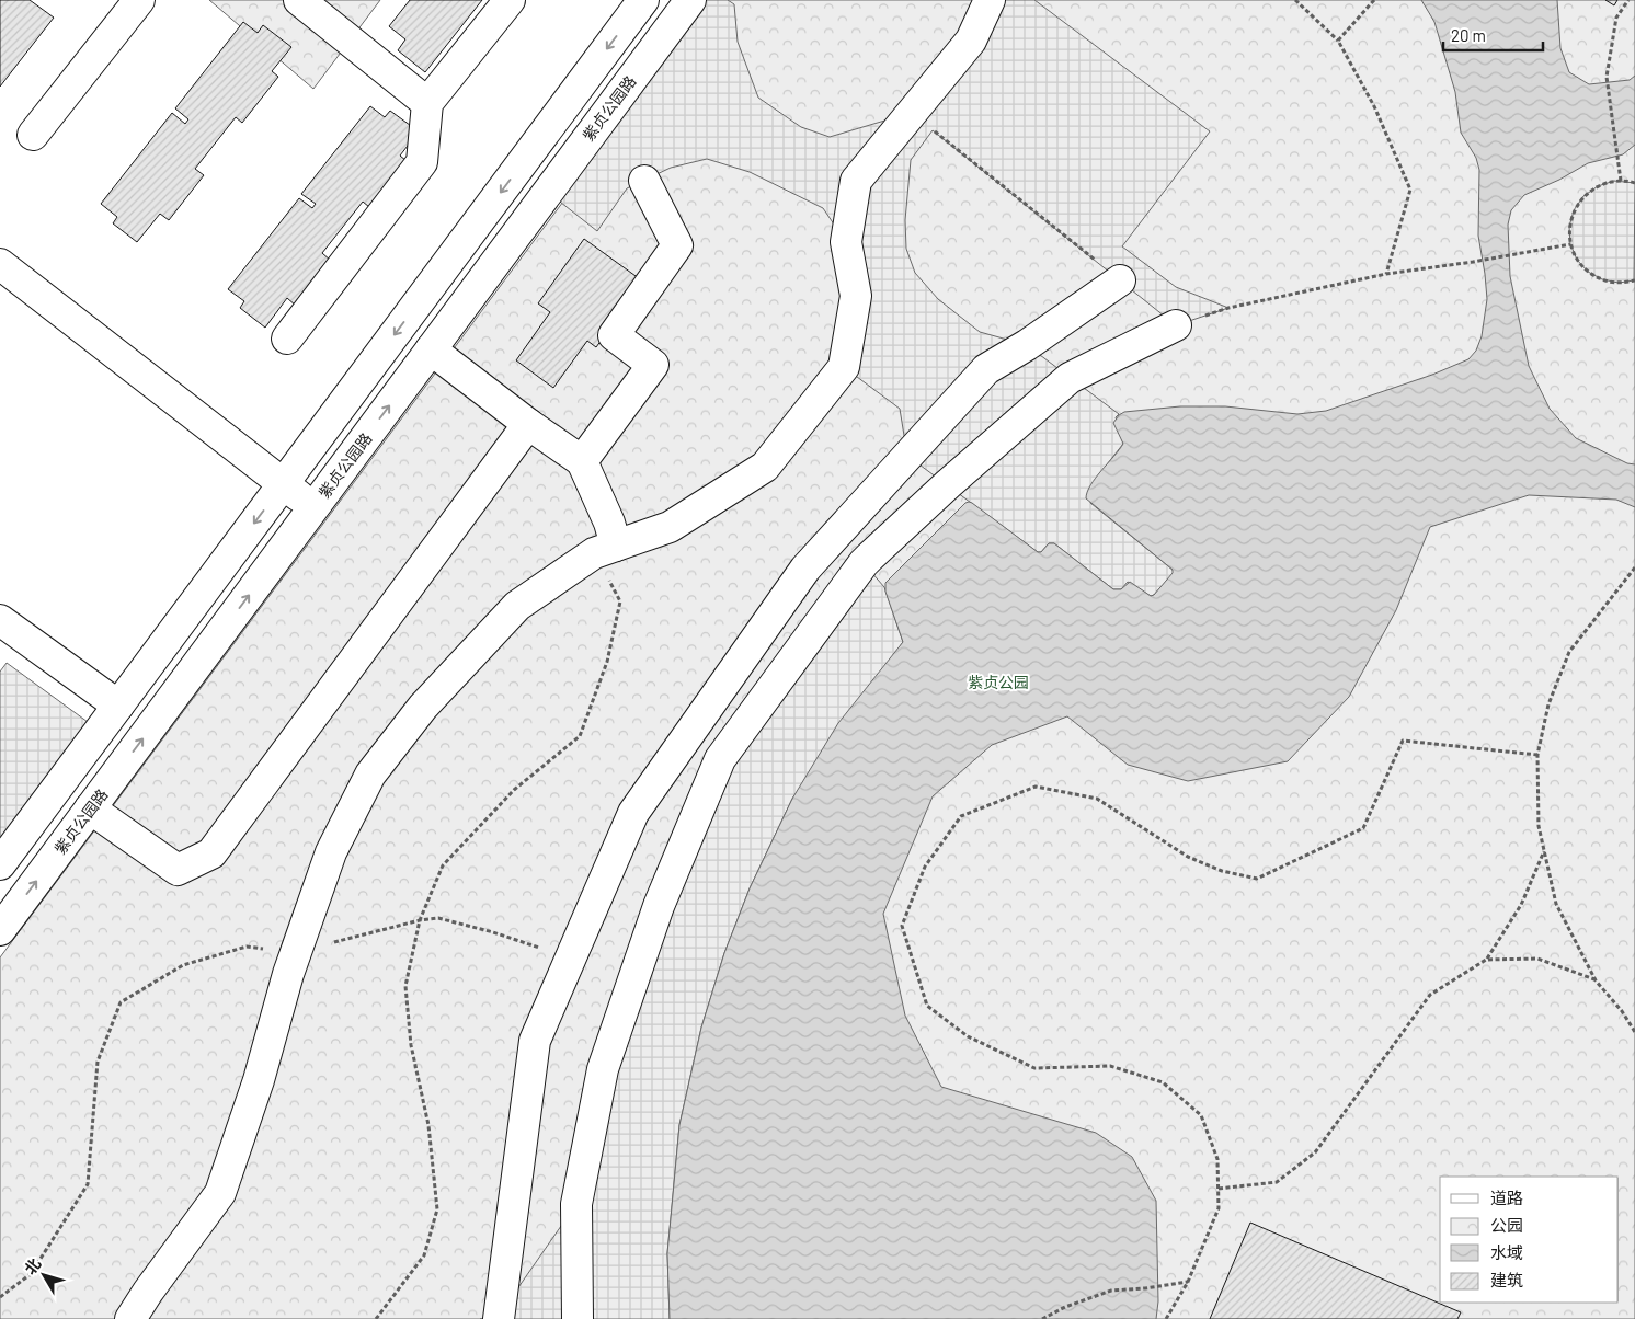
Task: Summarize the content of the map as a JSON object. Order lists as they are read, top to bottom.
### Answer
{
  "streets": {
    "street": ["紫贞公园路"]
  },
  "parks": ["紫贞公园"],
  "legend": [
    "道路",
    "公园",
    "水域",
    "建筑"
  ],
  "scale_bar": "20 m",
  "north": "top left"
}
